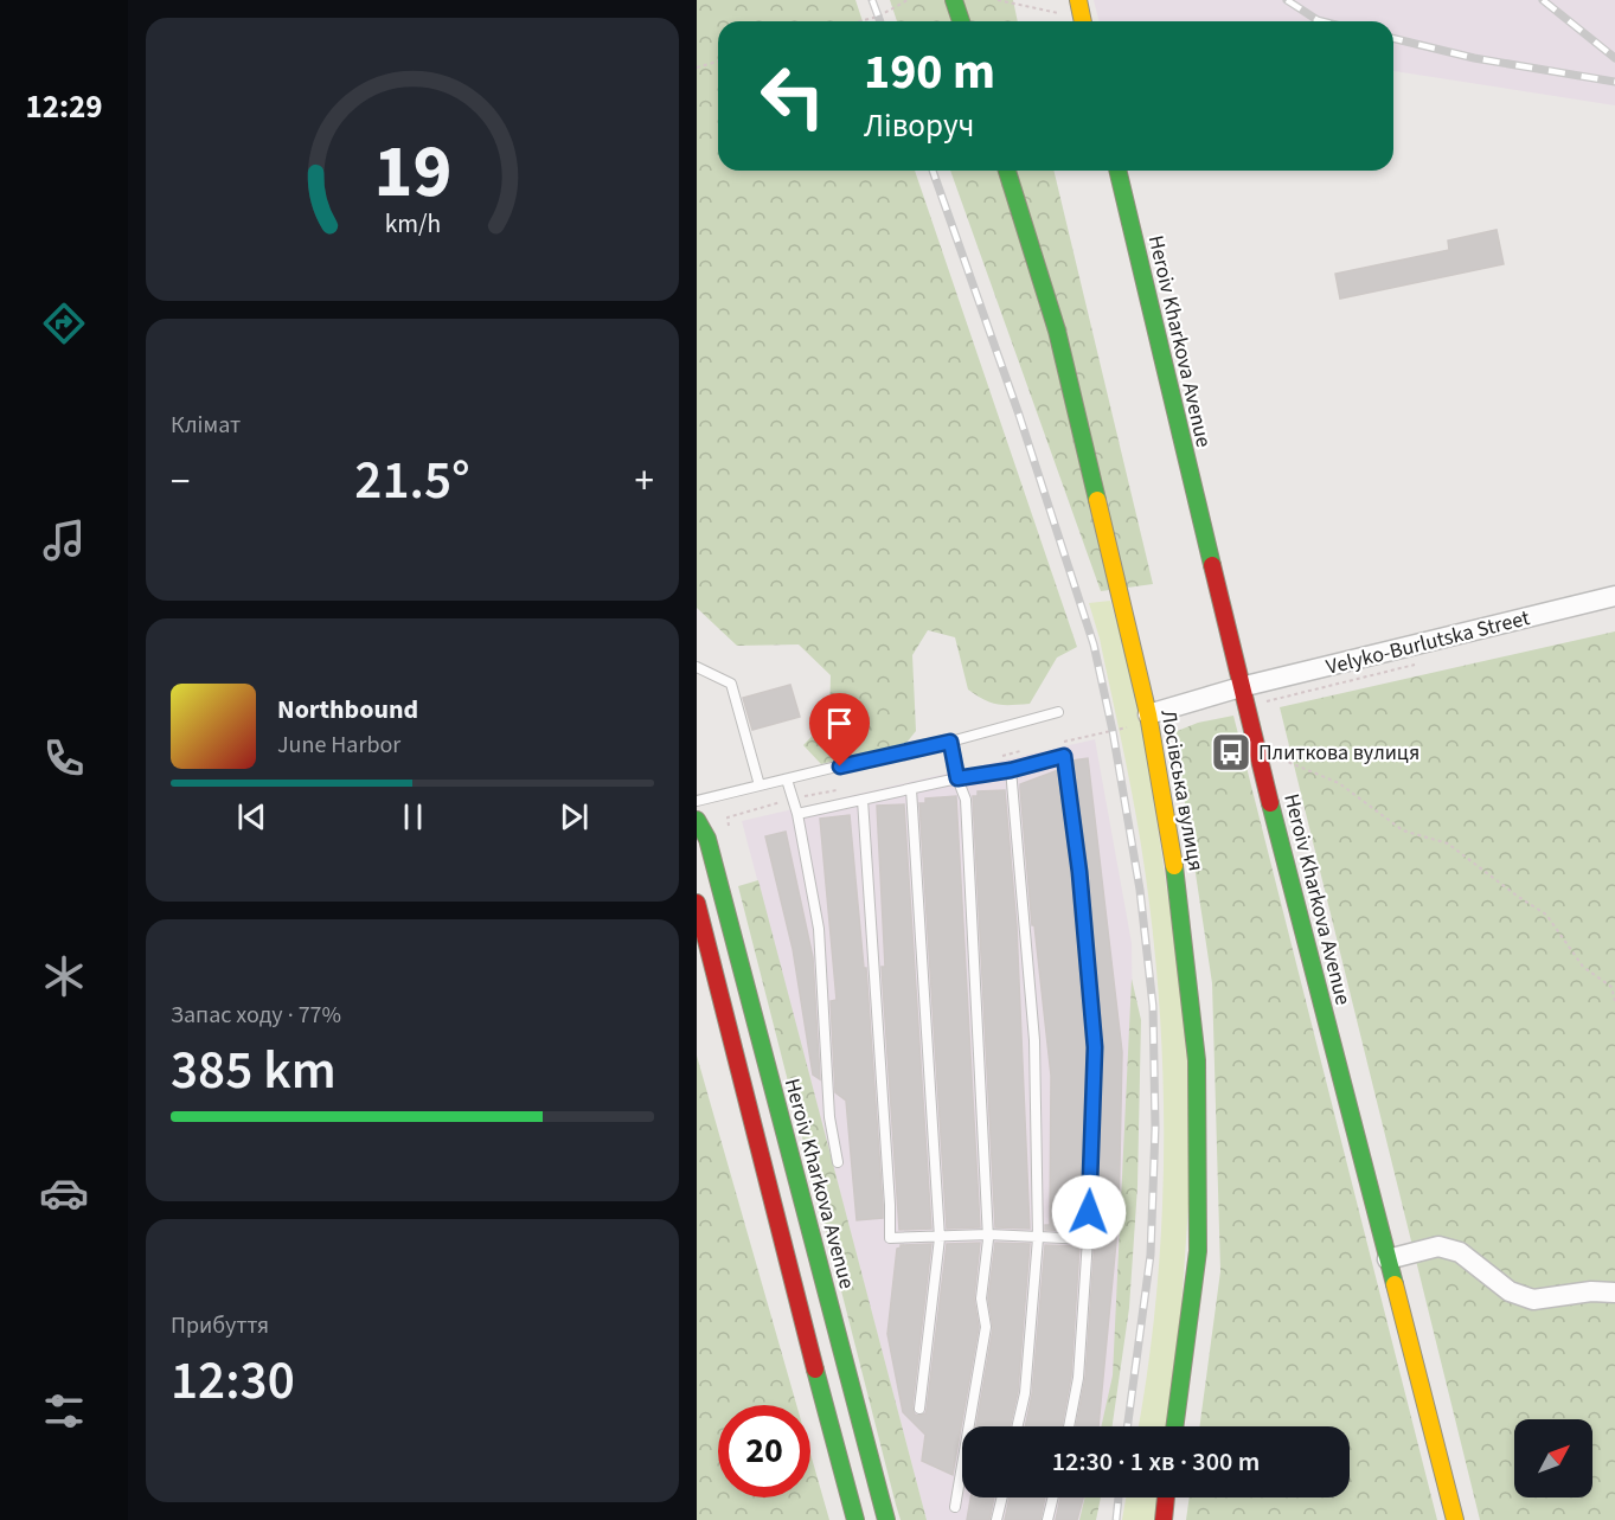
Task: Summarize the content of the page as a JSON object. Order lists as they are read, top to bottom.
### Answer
{
  "streets": {
    "main road": ["Heroiv Kharkova Avenue", "Лосівська вулиця"],
    "street": ["Velyko-Burlutska Street"]
  },
  "crossings": [
    ["Heroiv Kharkova Avenue", "Velyko-Burlutska Street"],
    ["Velyko-Burlutska Street", "Лосівська вулиця"]
  ],
  "places": {
    "bus stop": ["Плиткова вулиця"]
  },
  "north": "top right",
  "page": {
    "tabs": "12:29",
    "turn": ["190 m", "Ліворуч"],
    "tile": [
      "Клімат",
      ["Запас ходу · 77%", "385 km"],
      ["Прибуття", "12:30"]
    ],
    "heat": ["−", "21.5°", "+"],
    "song": ["Northbound", "June Harbor"],
    "limit": "20",
    "trip": "12:30 · 1 хв · 300 m",
    "gauge": ["19", "km/h"]
  }
}
